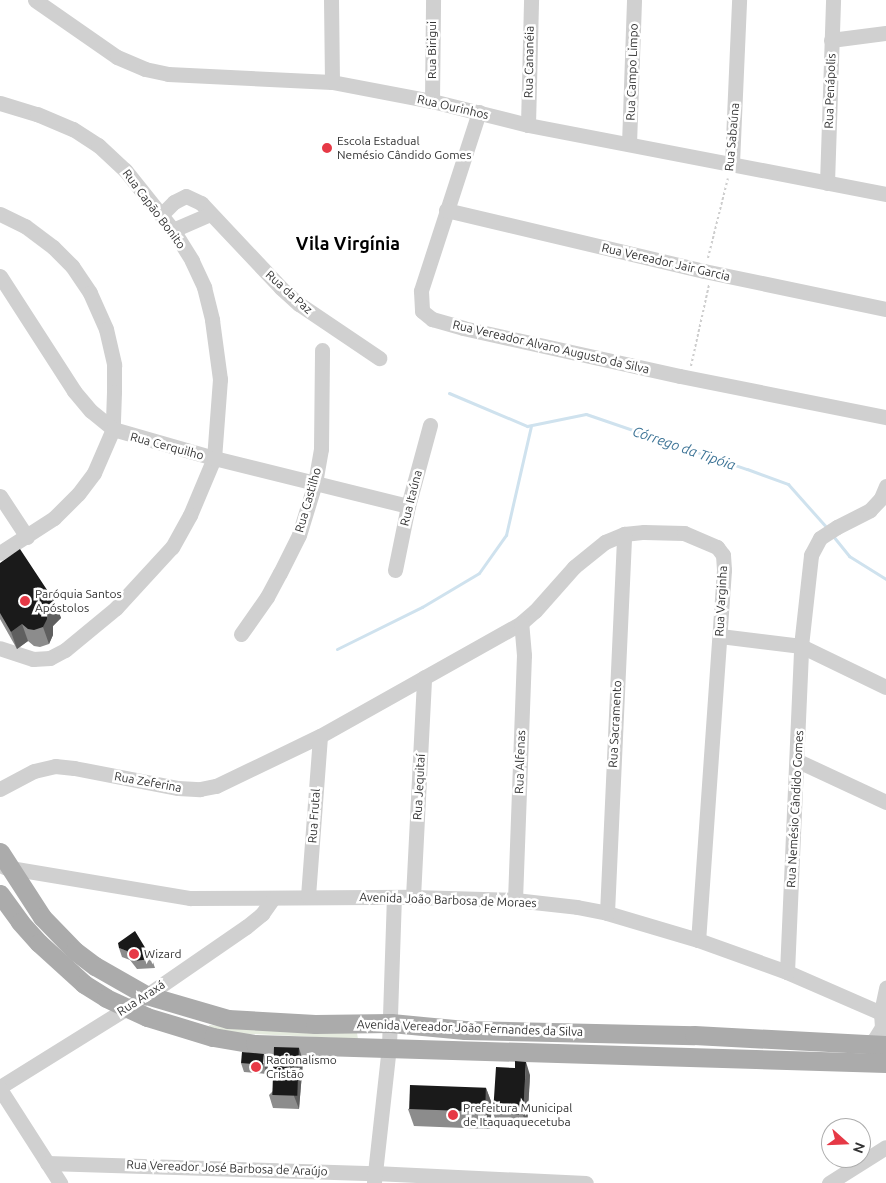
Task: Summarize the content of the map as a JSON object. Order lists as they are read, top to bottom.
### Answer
{
  "streets": {
    "main road": ["Avenida Vereador João Fernandes da Silva"],
    "street": [
      "Rua Birigui",
      "Rua Cananéia",
      "Rua Campo Limpo",
      "Rua Penápolis",
      "Rua Ourinhos",
      "Rua Sabaúna",
      "Rua Capão Bonito",
      "Rua Vereador Jair Garcia",
      "Rua da Paz",
      "Rua Vereador Alvaro Augusto da Silva",
      "Rua Cerquilho",
      "Rua Itaúna",
      "Rua Castilho",
      "Rua Varginha",
      "Rua Sacramento",
      "Rua Alfenas",
      "Rua Zeferina",
      "Rua Jequitaí",
      "Rua Nemésio Cândido Gomes",
      "Rua Frutal",
      "Avenida João Barbosa de Moraes",
      "Rua Araxá",
      "Rua Vereador José Barbosa de Araújo"
    ]
  },
  "crossings": [
    ["Rua Birigui", "Rua Ourinhos"],
    ["Rua Cananéia", "Rua Ourinhos"],
    ["Rua Campo Limpo", "Rua Ourinhos"],
    ["Rua Penápolis", "Rua Ourinhos"],
    ["Rua Ourinhos", "Rua Sabaúna"],
    ["Rua Ourinhos", "Rua Vereador Alvaro Augusto da Silva"],
    ["Rua Sabaúna", "Rua Vereador Jair Garcia"],
    ["Rua Sabaúna", "Rua Vereador Alvaro Augusto da Silva"],
    ["Rua Capão Bonito", "Rua da Paz"],
    ["Rua Capão Bonito", "Rua Cerquilho"],
    ["Rua Vereador Jair Garcia", "Rua Vereador Alvaro Augusto da Silva"],
    ["Rua Cerquilho", "Rua Itaúna"],
    ["Rua Cerquilho", "Rua Castilho"],
    ["Rua Varginha", "Rua Sacramento"],
    ["Rua Varginha", "Rua Alfenas"],
    ["Rua Varginha", "Rua Zeferina"],
    ["Rua Varginha", "Rua Jequitaí"],
    ["Rua Varginha", "Rua Frutal"],
    ["Rua Varginha", "Avenida João Barbosa de Moraes"],
    ["Rua Sacramento", "Avenida João Barbosa de Moraes"],
    ["Rua Alfenas", "Avenida João Barbosa de Moraes"],
    ["Rua Zeferina", "Rua Frutal"],
    ["Rua Jequitaí", "Avenida João Barbosa de Moraes"],
    ["Rua Nemésio Cândido Gomes", "Avenida João Barbosa de Moraes"],
    ["Rua Frutal", "Avenida João Barbosa de Moraes"],
    ["Avenida João Barbosa de Moraes", "Rua Araxá"],
    ["Avenida João Barbosa de Moraes", "Avenida Vereador João Fernandes da Silva"],
    ["Rua Araxá", "Avenida Vereador João Fernandes da Silva"]
  ],
  "districts": ["Vila Virgínia"],
  "water": ["Córrego da Tipóia"],
  "places": [
    "Escola Estadual Nemésio Cândido Gomes",
    "Paróquia Santos Apóstolos",
    "Wizard",
    "Racionalismo Cristão",
    "Prefeitura Municipal de Itaquaquecetuba"
  ],
  "north": "right"
}
